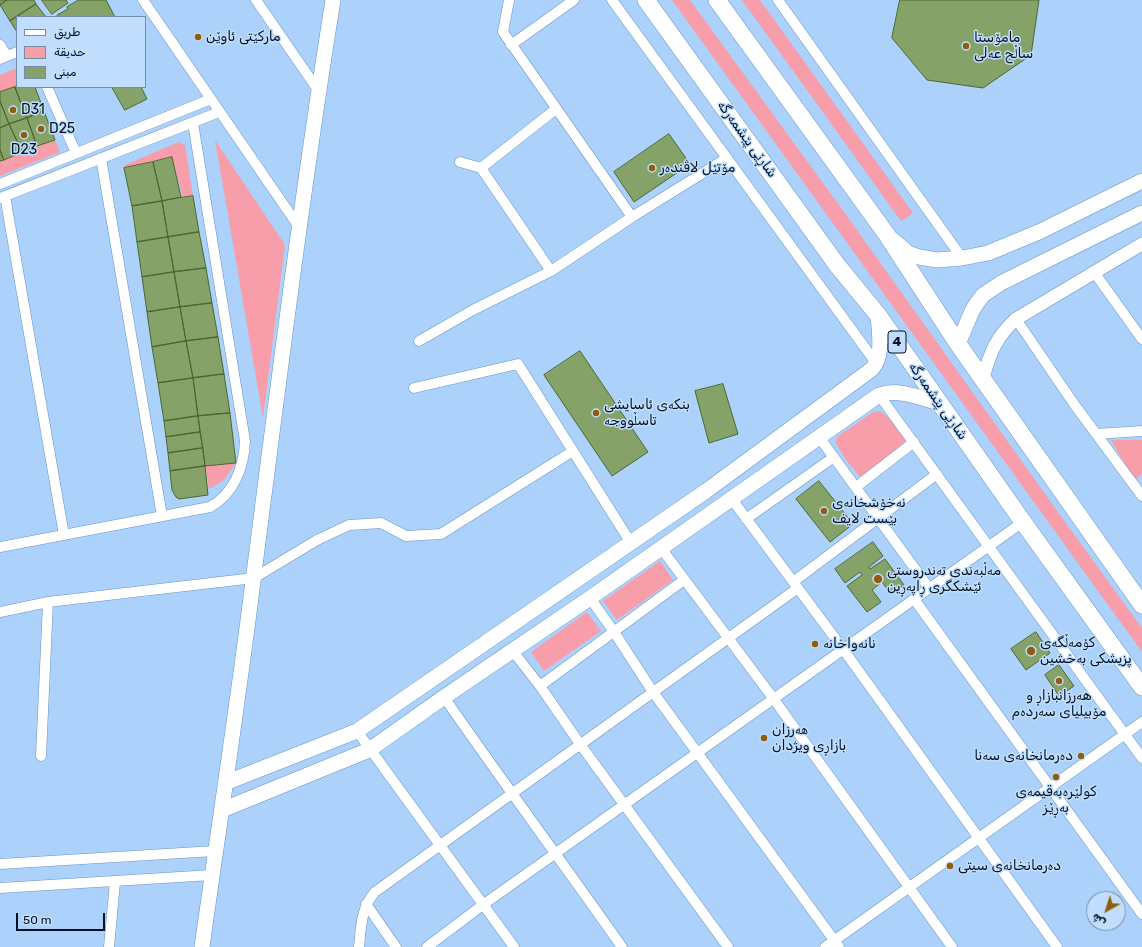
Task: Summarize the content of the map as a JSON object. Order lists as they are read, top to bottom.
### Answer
{
  "streets": {
    "highway": ["شاڕێی پێشمەرگە", "4"]
  },
  "places": [
    "مارکێتی ئاوێن",
    "مامۆستا ساڵح عەلی",
    "D31",
    "D25",
    "D23",
    "مۆتێل لاڤندەر",
    "بنکەی ئاسایشی تاسڵووجە",
    "نەخۆشخانەی بێست لایف",
    "مەڵبەندی تەندروستی ئێشکگری ڕاپەڕین",
    "نانەواخانە",
    "کۆمەڵگەی پزیشکی بەخشین",
    "هەرزانبازاڕ و مۆبیلیای سەردەم",
    "ھەرزان بازاڕی ویژدان",
    "دەرمانخانەی سەنا",
    "کولێرەبەقیمەی بەڕێز",
    "دەرمانخانەی سیتی"
  ],
  "legend": ["طريق", "حديقة", "مبنى"],
  "scale_bar": "50 m",
  "north": "bottom left"
}
